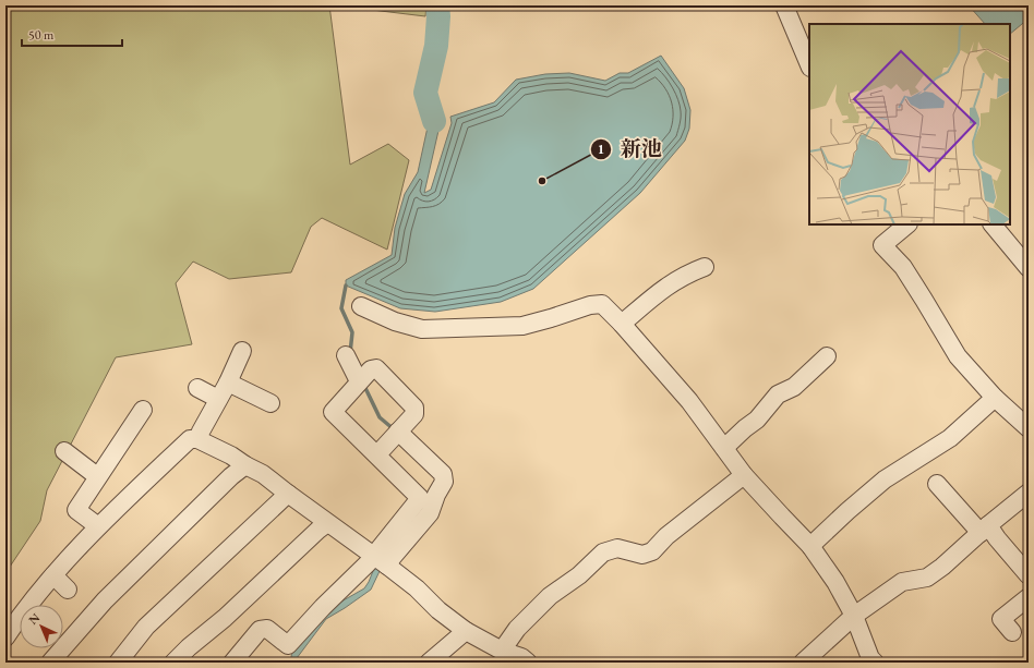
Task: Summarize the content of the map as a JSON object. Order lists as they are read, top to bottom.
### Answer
{
  "places": ["新池"],
  "scale_bar": "50 m",
  "north": "top left"
}
